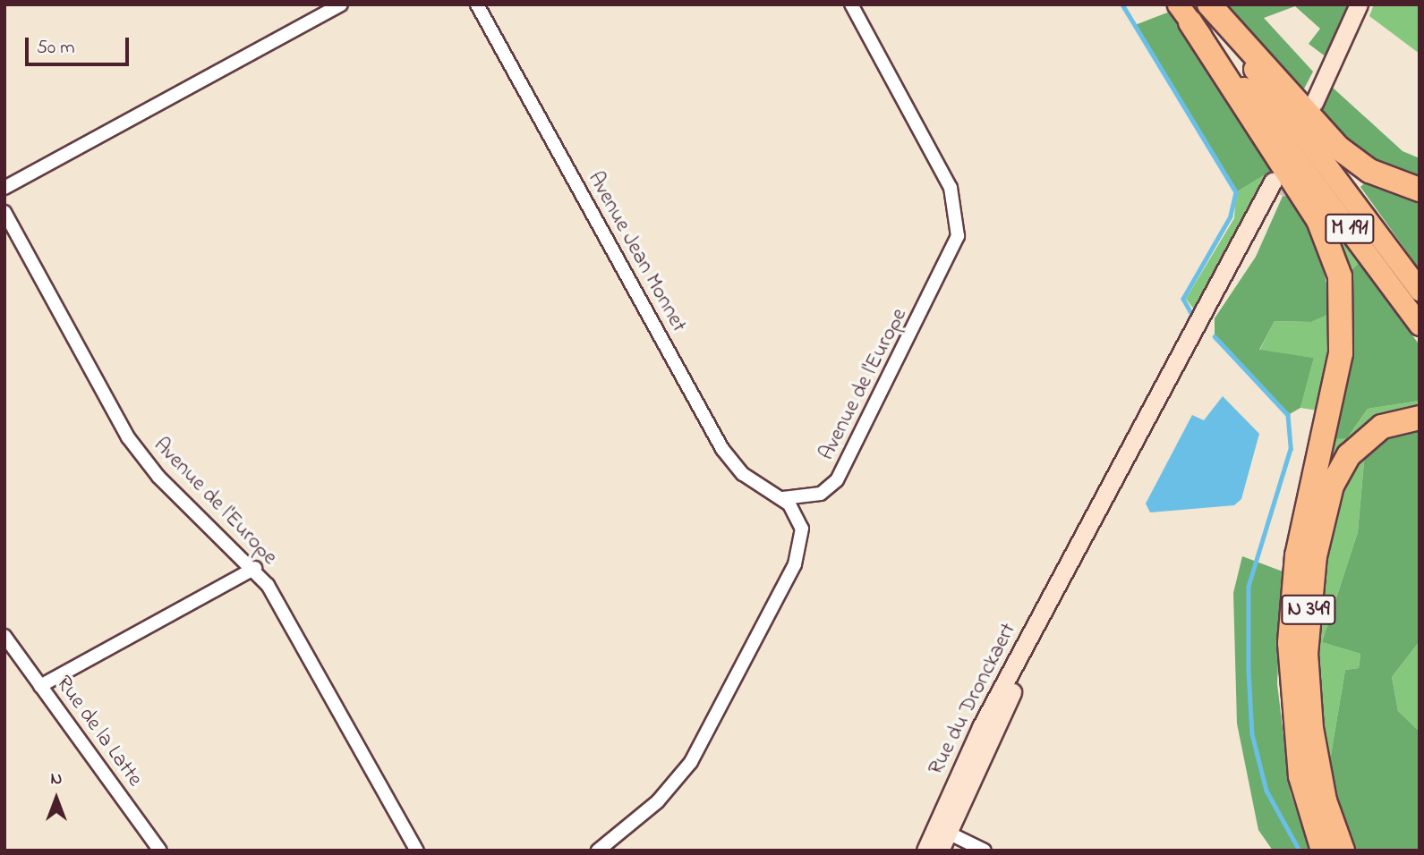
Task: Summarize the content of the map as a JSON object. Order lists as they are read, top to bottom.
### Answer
{
  "streets": {
    "highway": ["M 191", "N 349"],
    "main road": ["Rue du Dronckaert"],
    "street": ["Avenue Jean Monnet", "Avenue de l'Europe", "Rue de la Latte"]
  },
  "crossings": [
    ["Avenue Jean Monnet", "Avenue de l'Europe"]
  ],
  "scale_bar": "50 m",
  "north": "top"
}
